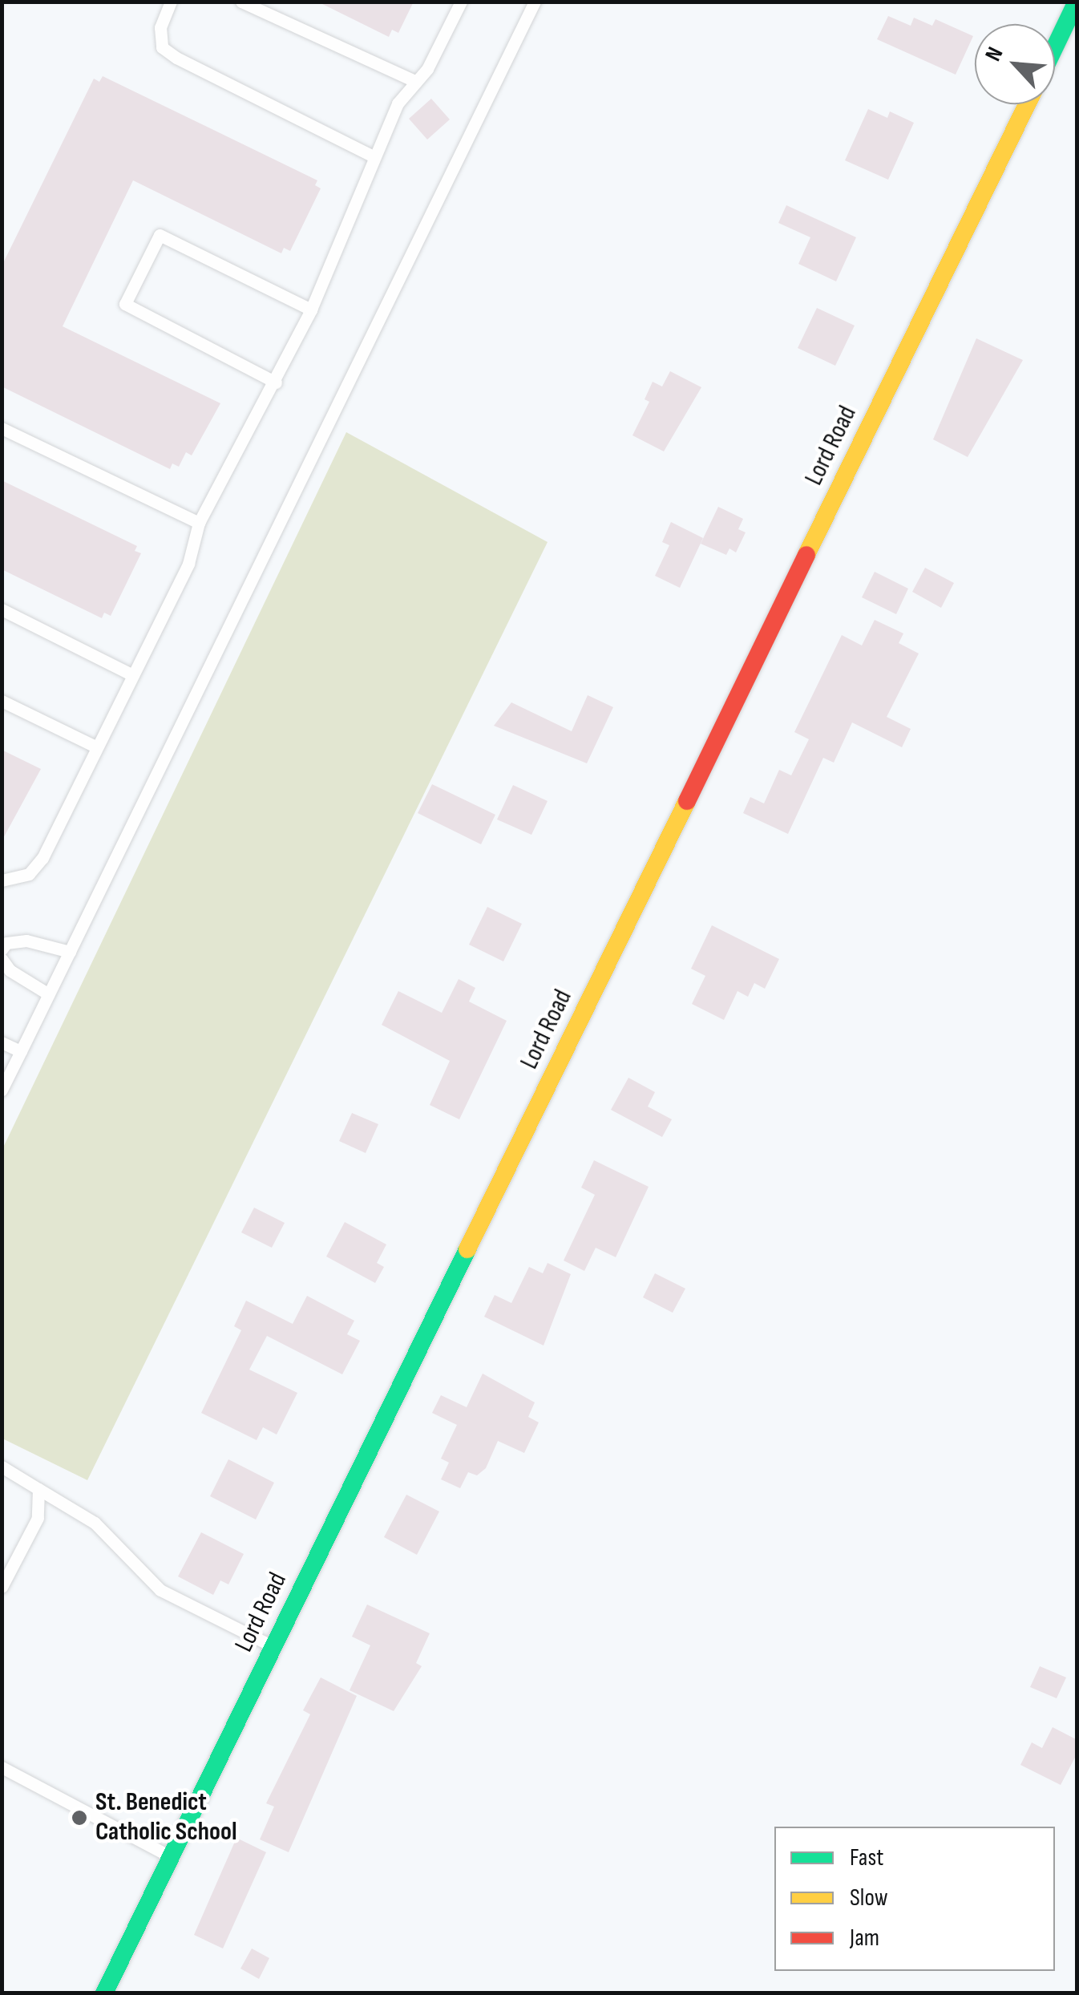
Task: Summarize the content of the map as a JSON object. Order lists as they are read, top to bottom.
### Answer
{
  "streets": {
    "street": ["Lord Road"]
  },
  "places": ["St. Benedict Catholic School"],
  "legend": ["Fast", "Slow", "Jam"],
  "north": "top left"
}
